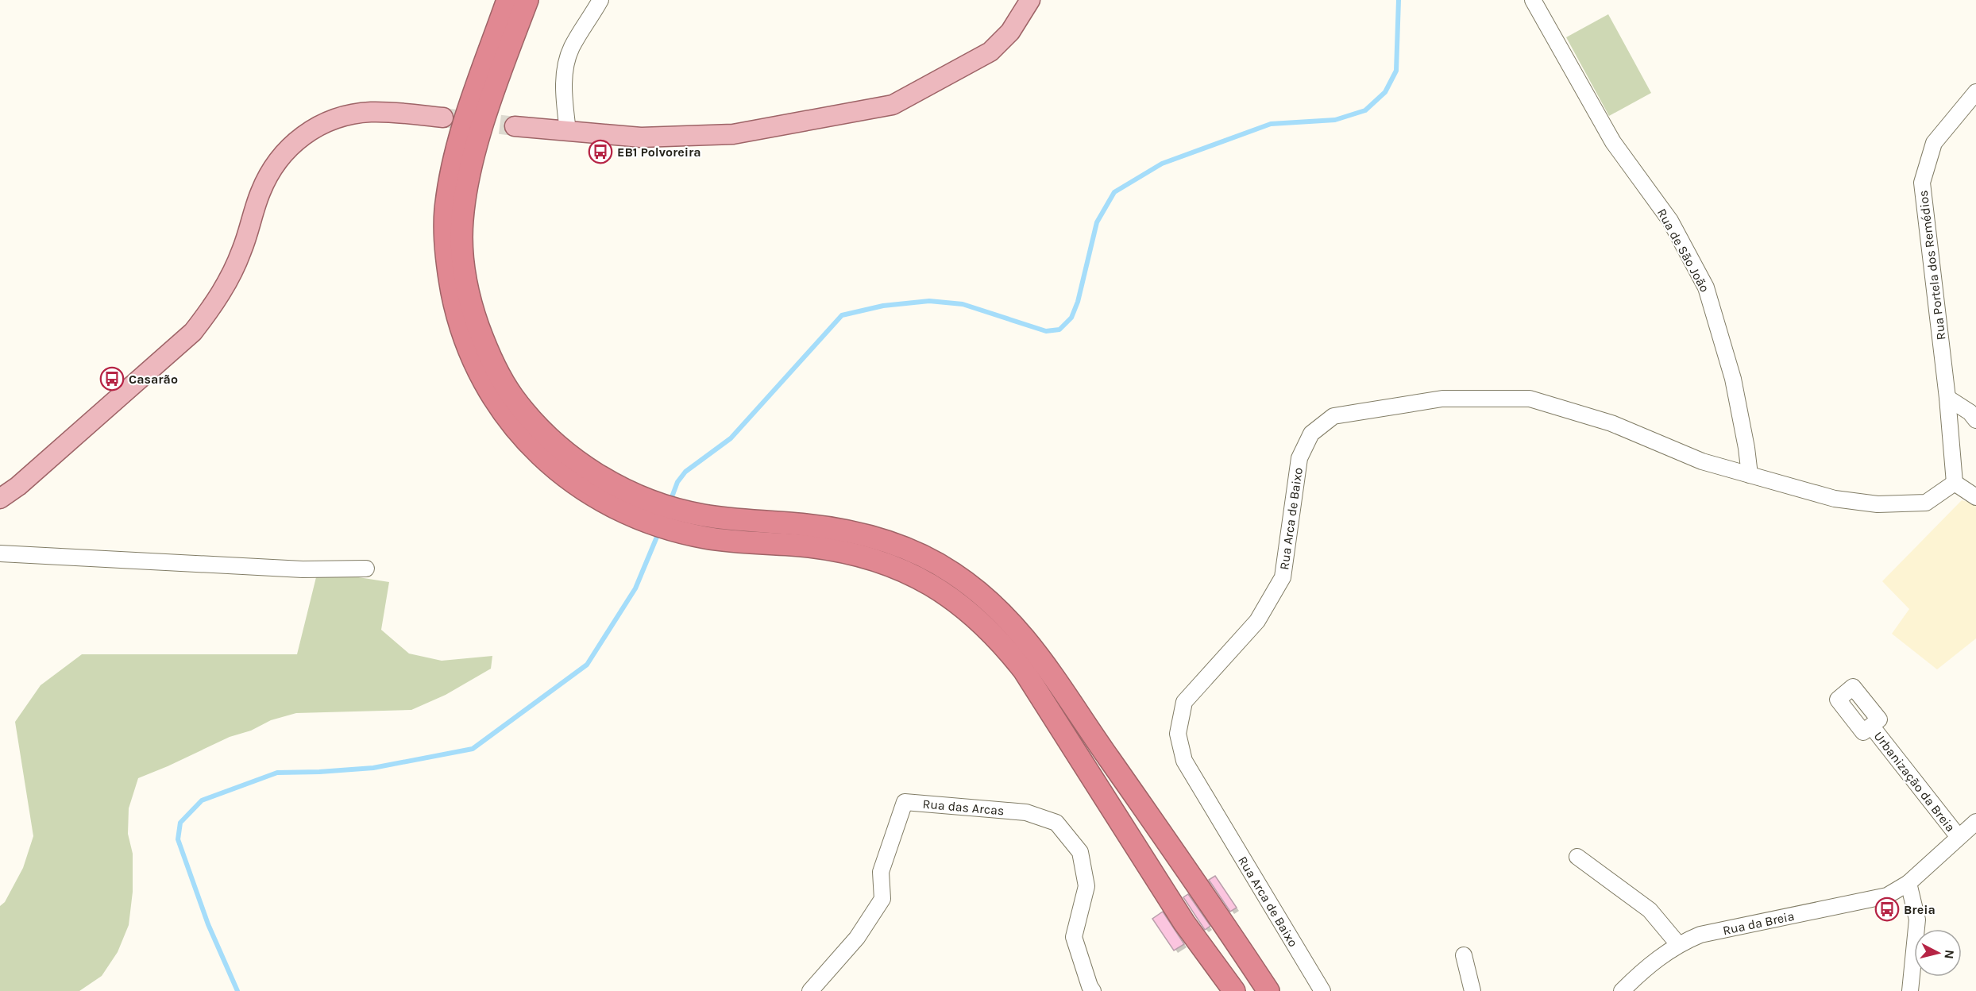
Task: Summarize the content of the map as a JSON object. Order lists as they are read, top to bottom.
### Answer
{
  "streets": {
    "street": [
      "Rua de São João",
      "Rua Portela dos Remédios",
      "Rua Arca de Baixo",
      "Urbanização da Breia",
      "Rua das Arcas",
      "Rua da Breia"
    ]
  },
  "crossings": [
    ["Rua de São João", "Rua Arca de Baixo"],
    ["Rua Portela dos Remédios", "Rua Arca de Baixo"],
    ["Urbanização da Breia", "Rua da Breia"]
  ],
  "places": {
    "bus stop": ["EB1 Polvoreira", "Casarão", "Breia"]
  },
  "north": "right"
}
